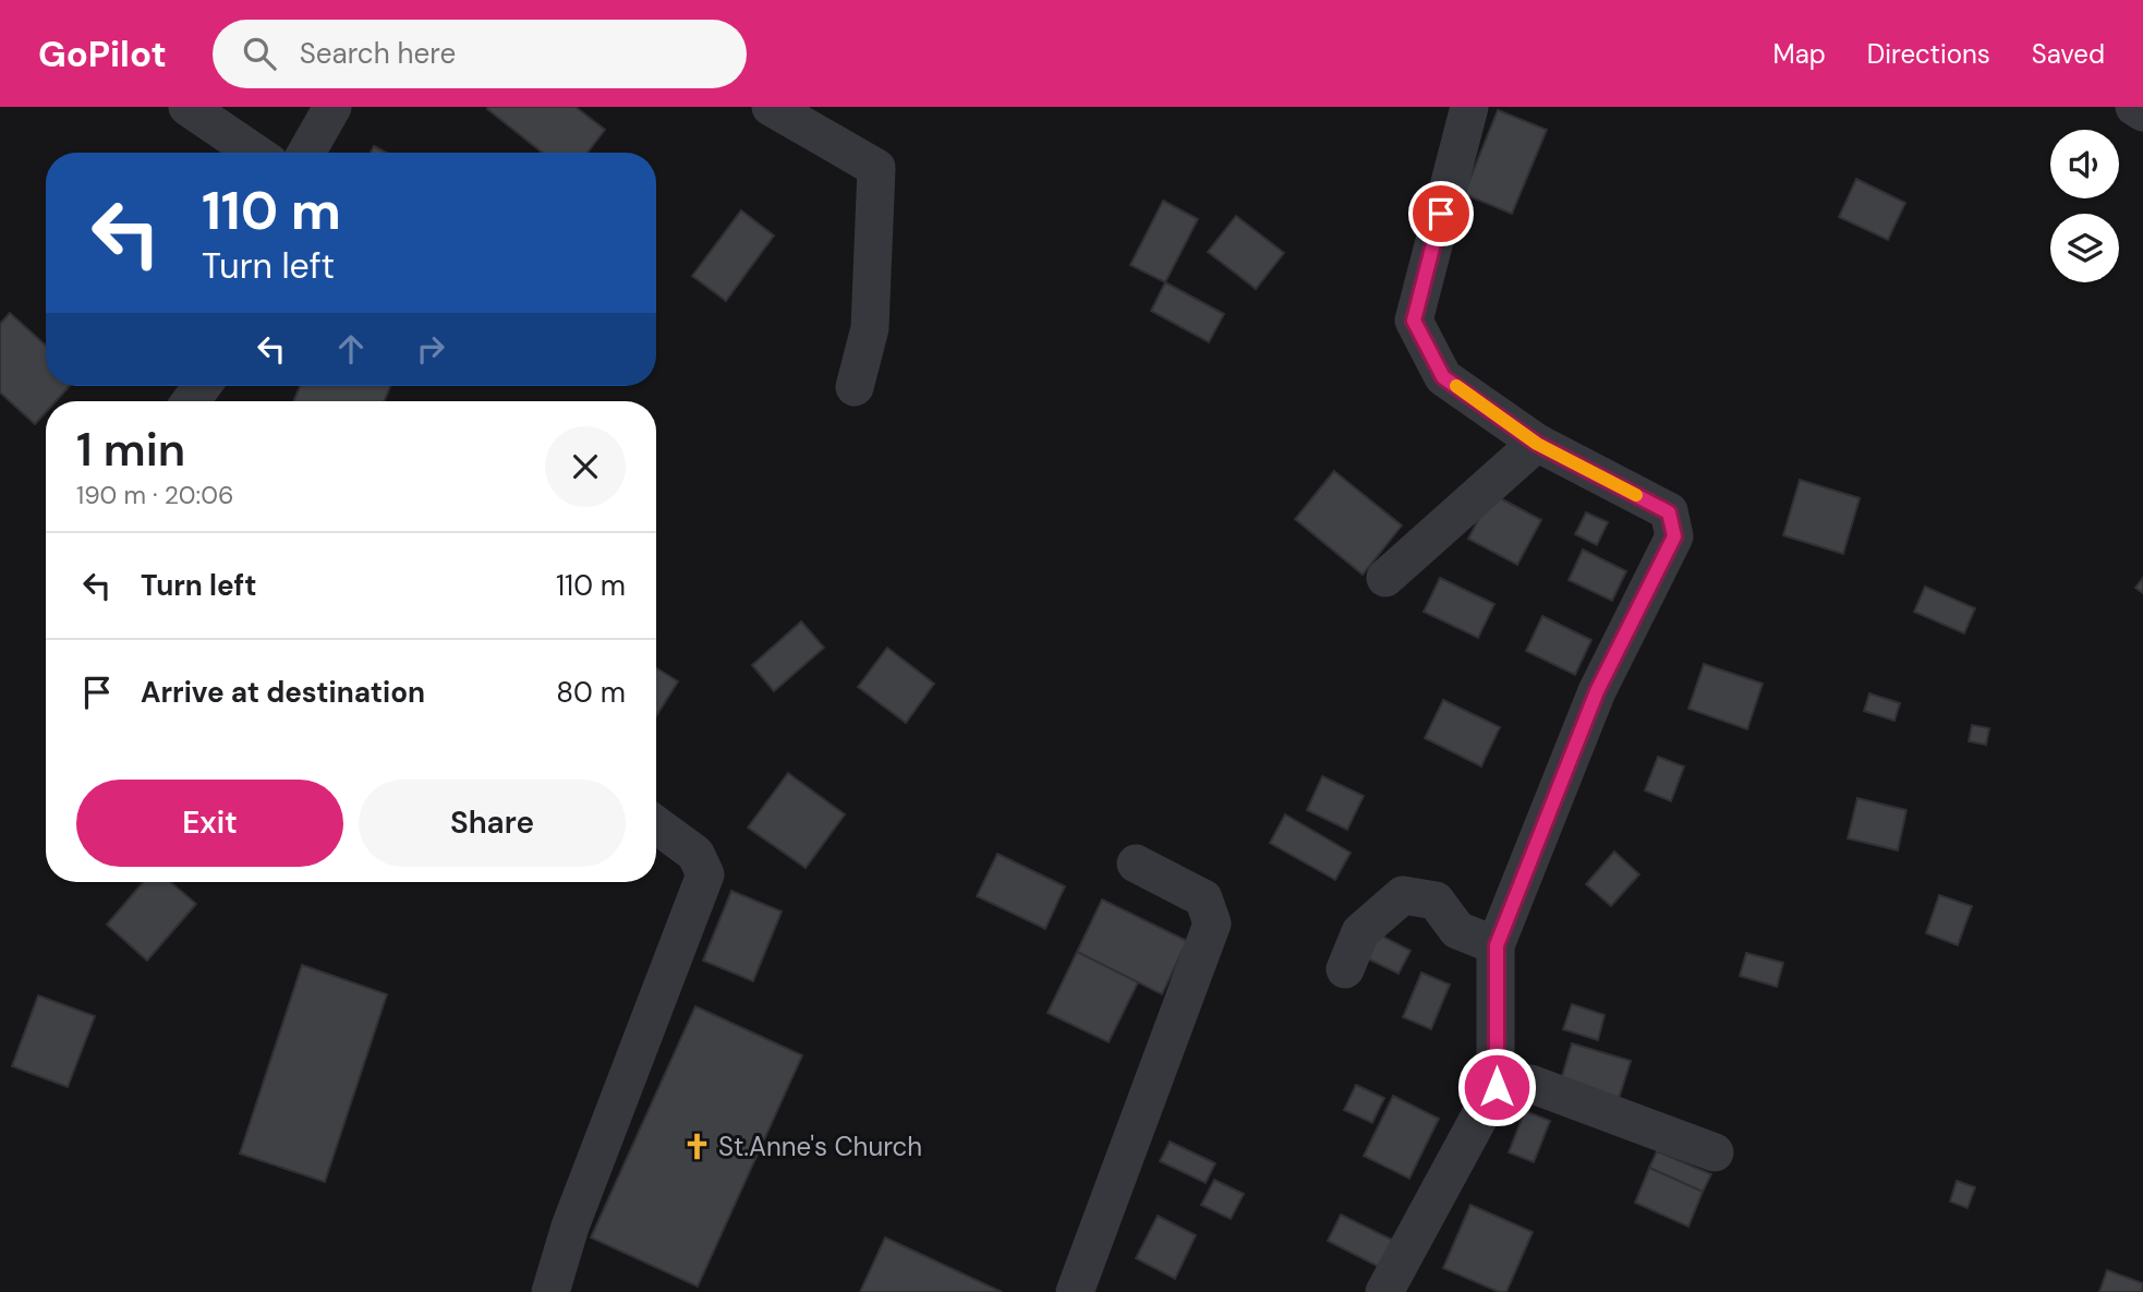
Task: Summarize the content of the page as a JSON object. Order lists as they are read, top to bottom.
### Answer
{
  "places": {
    "church": ["St.Anne's Church"]
  },
  "page": {
    "header": "GoPilot",
    "search": "Search here",
    "nav": ["Map", "Directions", "Saved"],
    "turn": ["110 m", "Turn left"],
    "heading": ["1 min", "190 m · 20:06"],
    "list": [
      {
        "name": "Turn left",
        "value": "110 m"
      },
      {
        "name": "Arrive at destination",
        "value": "80 m"
      }
    ],
    "buttons": ["Exit", "Share"]
  }
}
